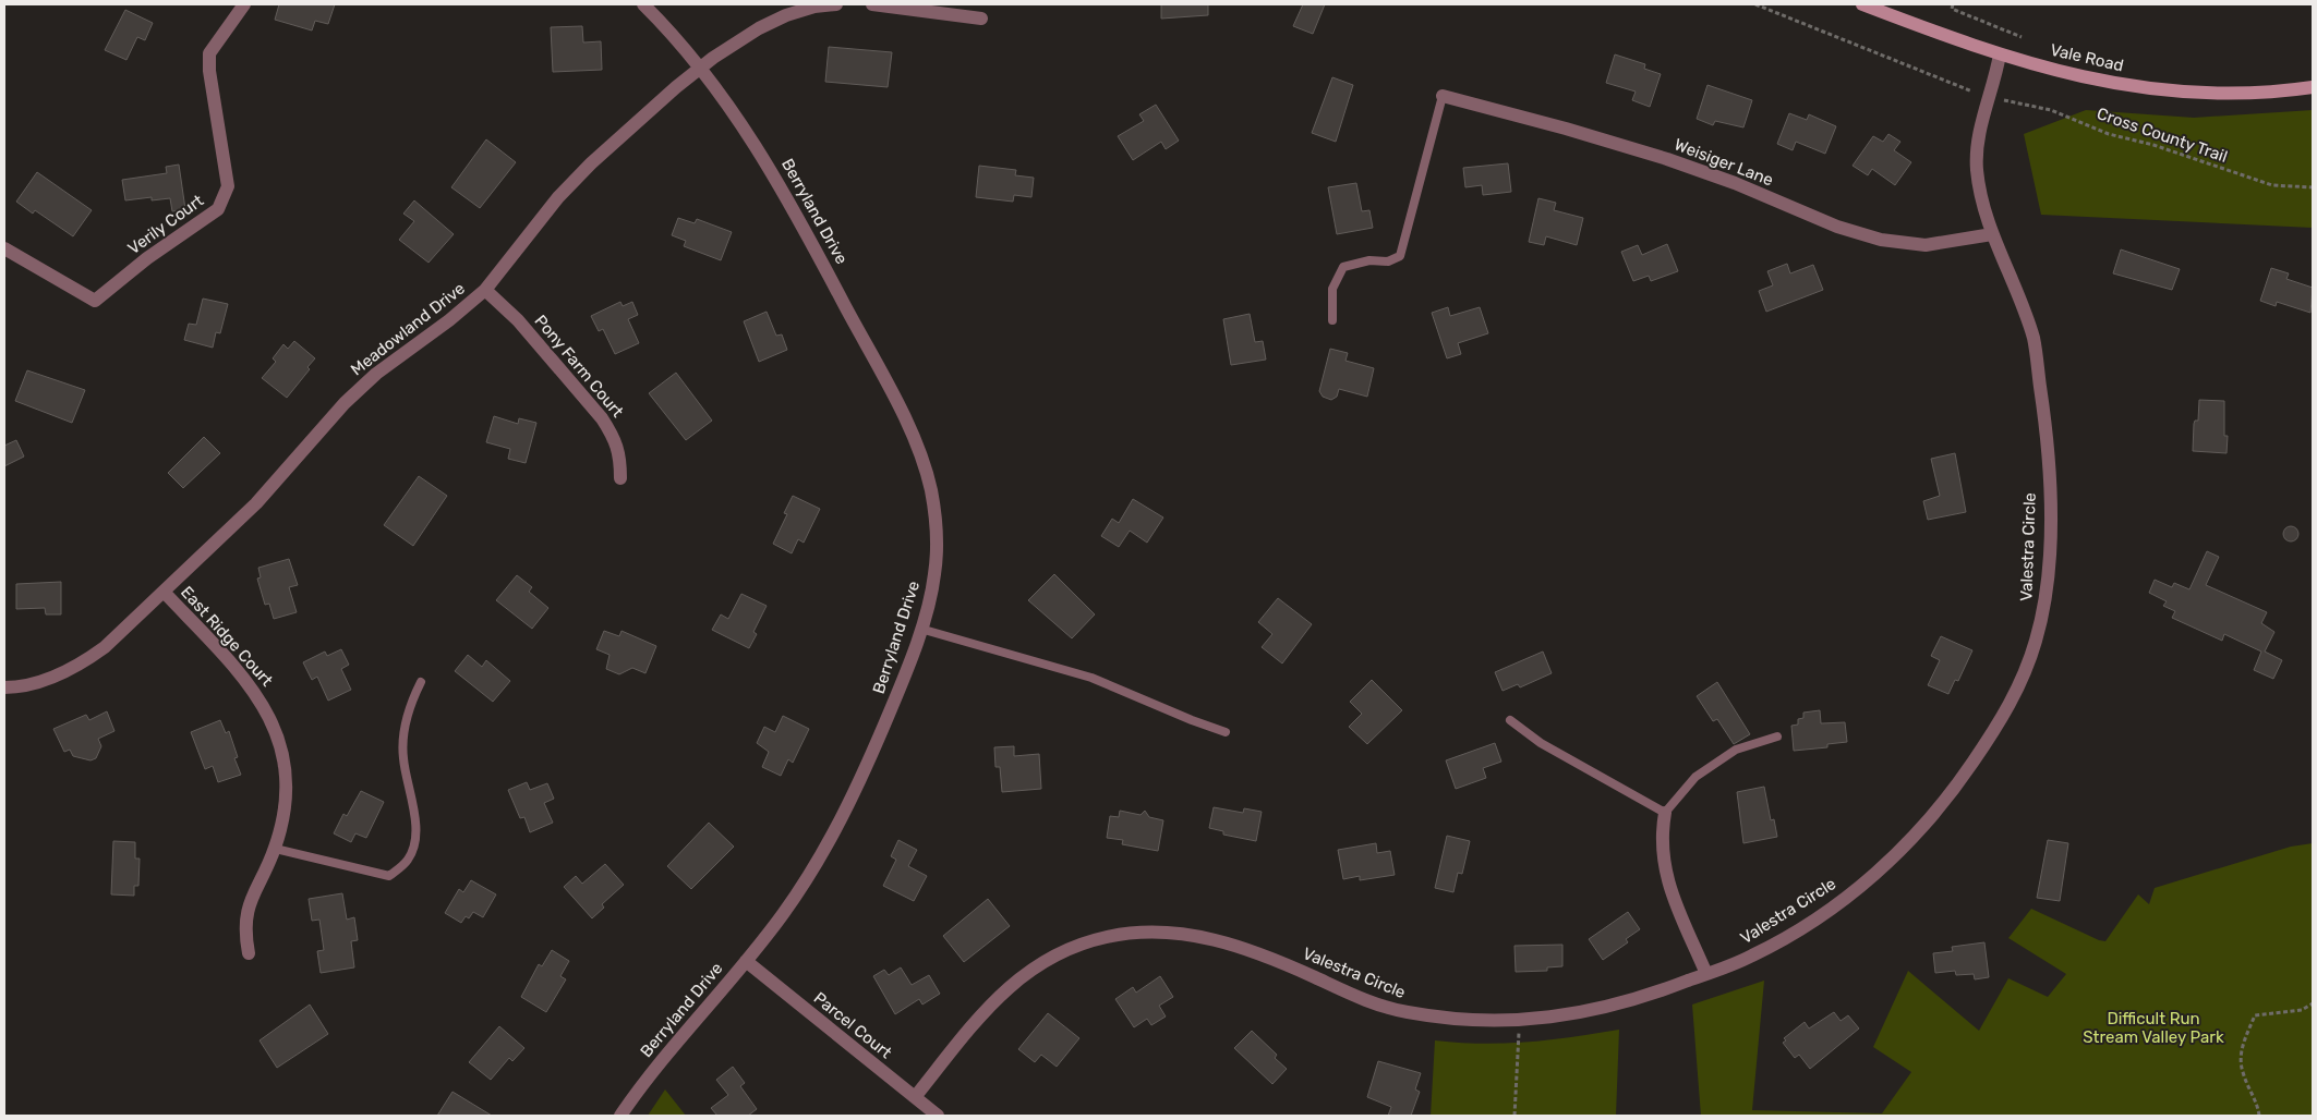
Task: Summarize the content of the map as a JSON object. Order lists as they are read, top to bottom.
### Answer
{
  "streets": {
    "main road": ["Vale Road"],
    "street": [
      "Weisiger Lane",
      "Berryland Drive",
      "Verily Court",
      "Meadowland Drive",
      "Pony Farm Court",
      "Valestra Circle",
      "East Ridge Court",
      "Parcel Court"
    ],
    "path": ["Cross County Trail"]
  },
  "crossings": [
    ["Vale Road", "Valestra Circle"],
    ["Weisiger Lane", "Valestra Circle"],
    ["Berryland Drive", "Meadowland Drive"],
    ["Berryland Drive", "Parcel Court"],
    ["Meadowland Drive", "Pony Farm Court"],
    ["Meadowland Drive", "East Ridge Court"],
    ["Valestra Circle", "Parcel Court"]
  ],
  "parks": ["Difficult Run Stream Valley Park"]
}
